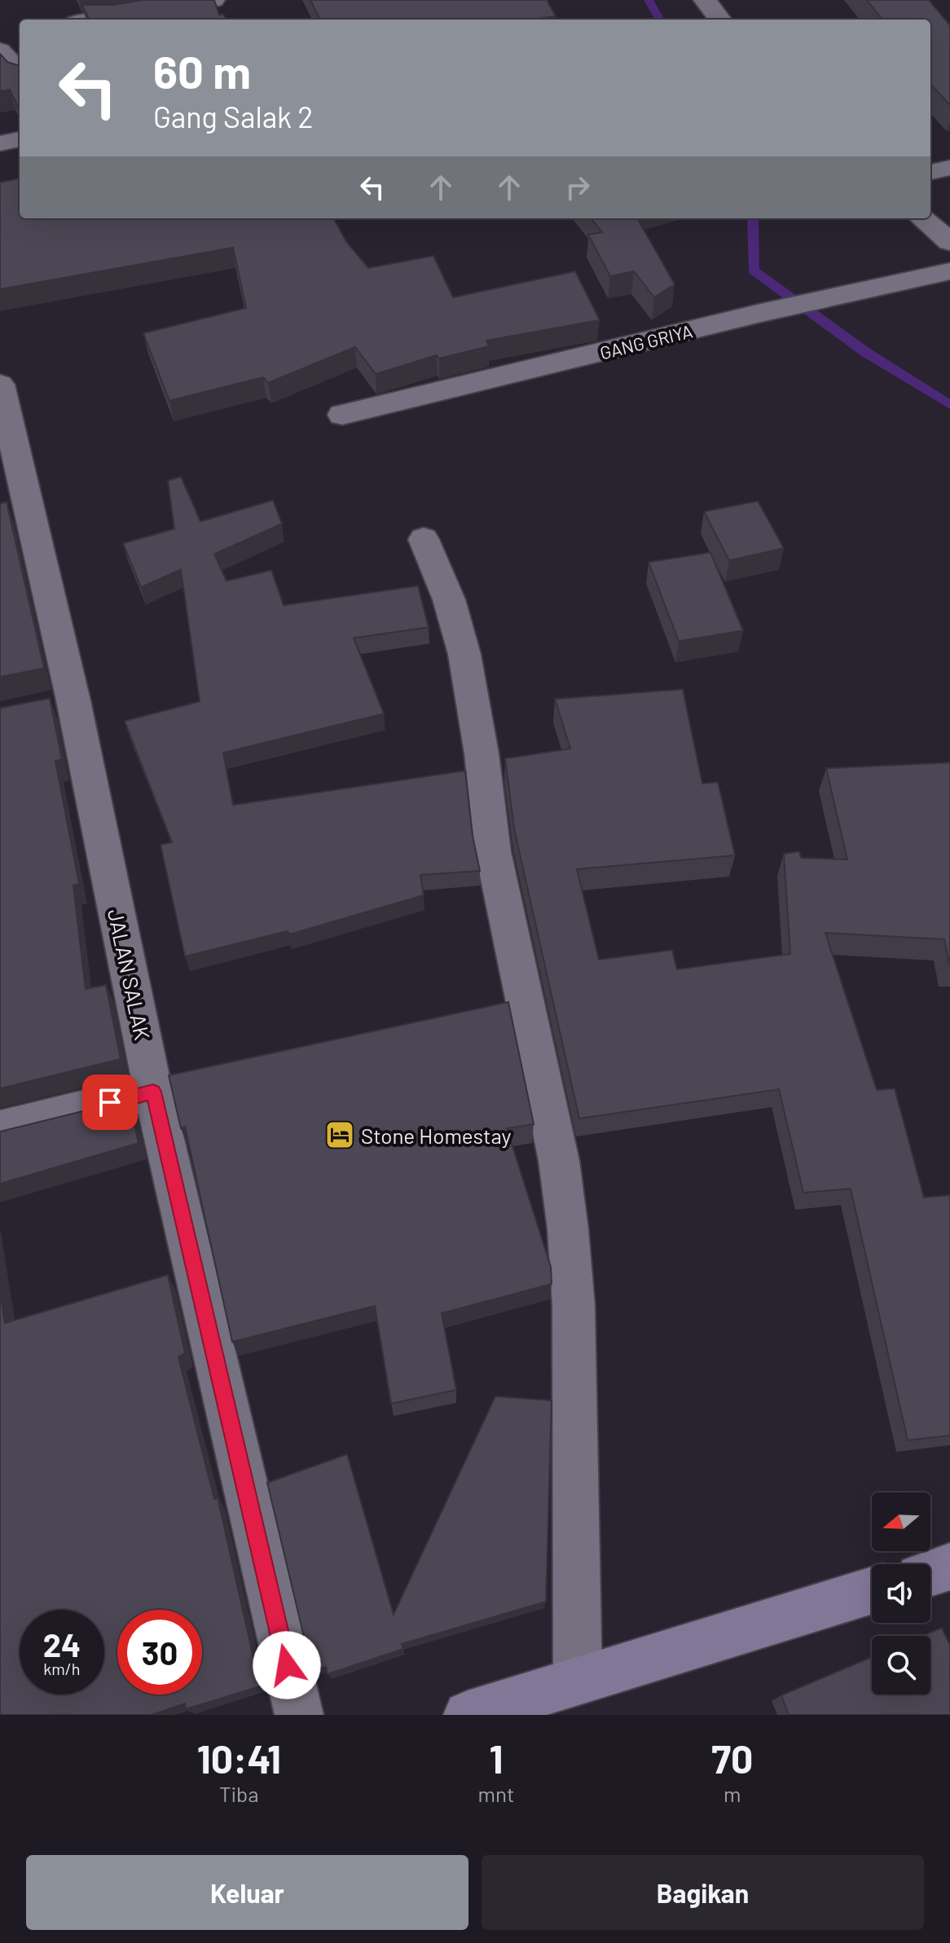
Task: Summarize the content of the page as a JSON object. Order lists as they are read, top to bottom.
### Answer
{
  "streets": {
    "street": ["GANG GRIYA", "JALAN SALAK"]
  },
  "places": {
    "hotel": ["Stone Homestay"]
  },
  "north": "left",
  "page": {
    "turn": ["60 m", "Gang Salak 2"],
    "speed": "24 km/h",
    "limit": "30",
    "eta": [
      "10:41",
      "Tiba",
      "1",
      "mnt",
      "70",
      "m"
    ],
    "buttons": ["Keluar", "Bagikan"]
  }
}
